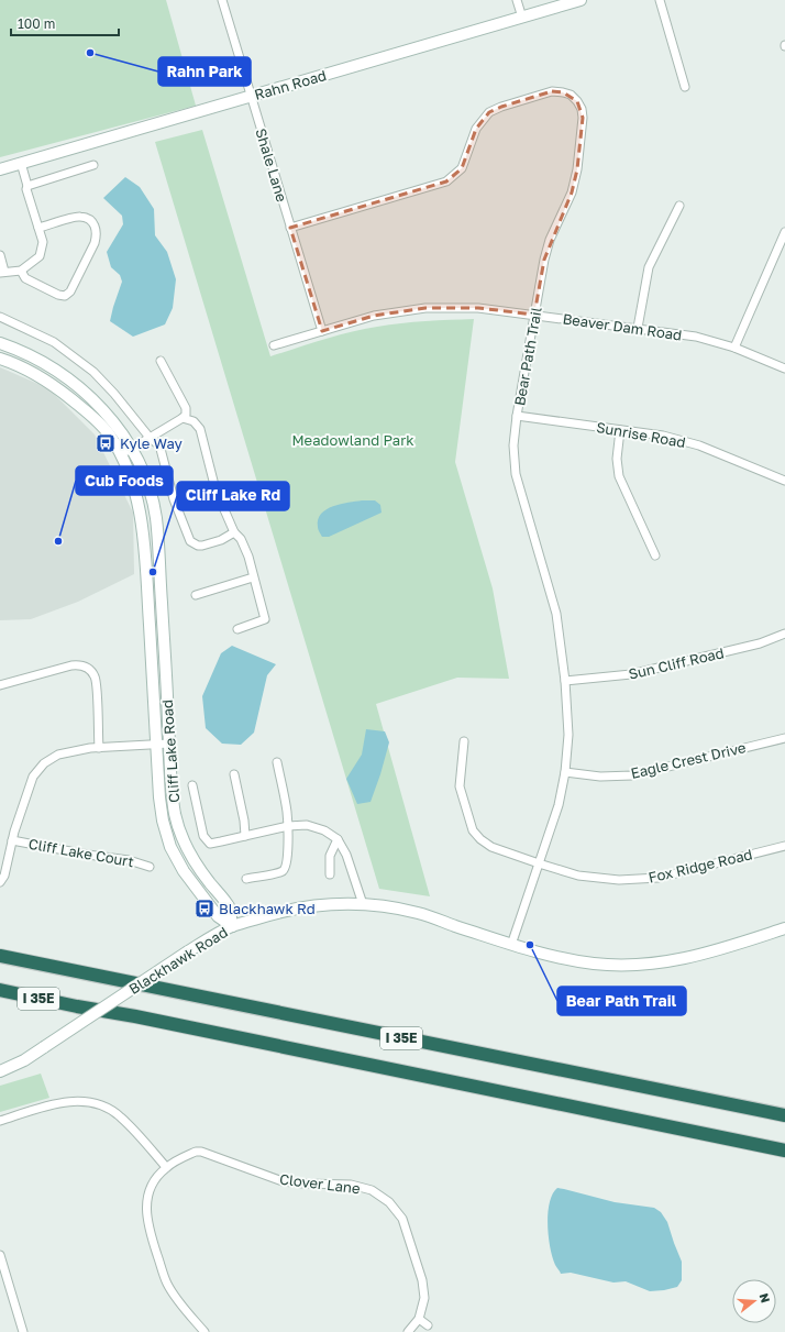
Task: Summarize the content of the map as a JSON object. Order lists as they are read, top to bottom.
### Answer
{
  "streets": {
    "highway": ["I 35E"],
    "street": [
      "Rahn Road",
      "Shale Lane",
      "Beaver Dam Road",
      "Bear Path Trail",
      "Sunrise Road",
      "Sun Cliff Road",
      "Cliff Lake Road",
      "Eagle Crest Drive",
      "Cliff Lake Court",
      "Fox Ridge Road",
      "Blackhawk Road",
      "Clover Lane"
    ]
  },
  "crossings": [
    ["Rahn Road", "Shale Lane"],
    ["Shale Lane", "Beaver Dam Road"],
    ["Shale Lane", "Bear Path Trail"],
    ["Beaver Dam Road", "Bear Path Trail"],
    ["Bear Path Trail", "Sunrise Road"],
    ["Bear Path Trail", "Sun Cliff Road"],
    ["Bear Path Trail", "Eagle Crest Drive"],
    ["Bear Path Trail", "Fox Ridge Road"],
    ["Bear Path Trail", "Blackhawk Road"],
    ["Cliff Lake Road", "Blackhawk Road"]
  ],
  "parks": ["Meadowland Park"],
  "places": {
    "other": [
      "Rahn Park",
      "Cub Foods",
      "Cliff Lake Rd",
      "Bear Path Trail"
    ],
    "bus stop": ["Kyle Way", "Blackhawk Rd"]
  },
  "scale_bar": "100 m",
  "north": "right"
}
